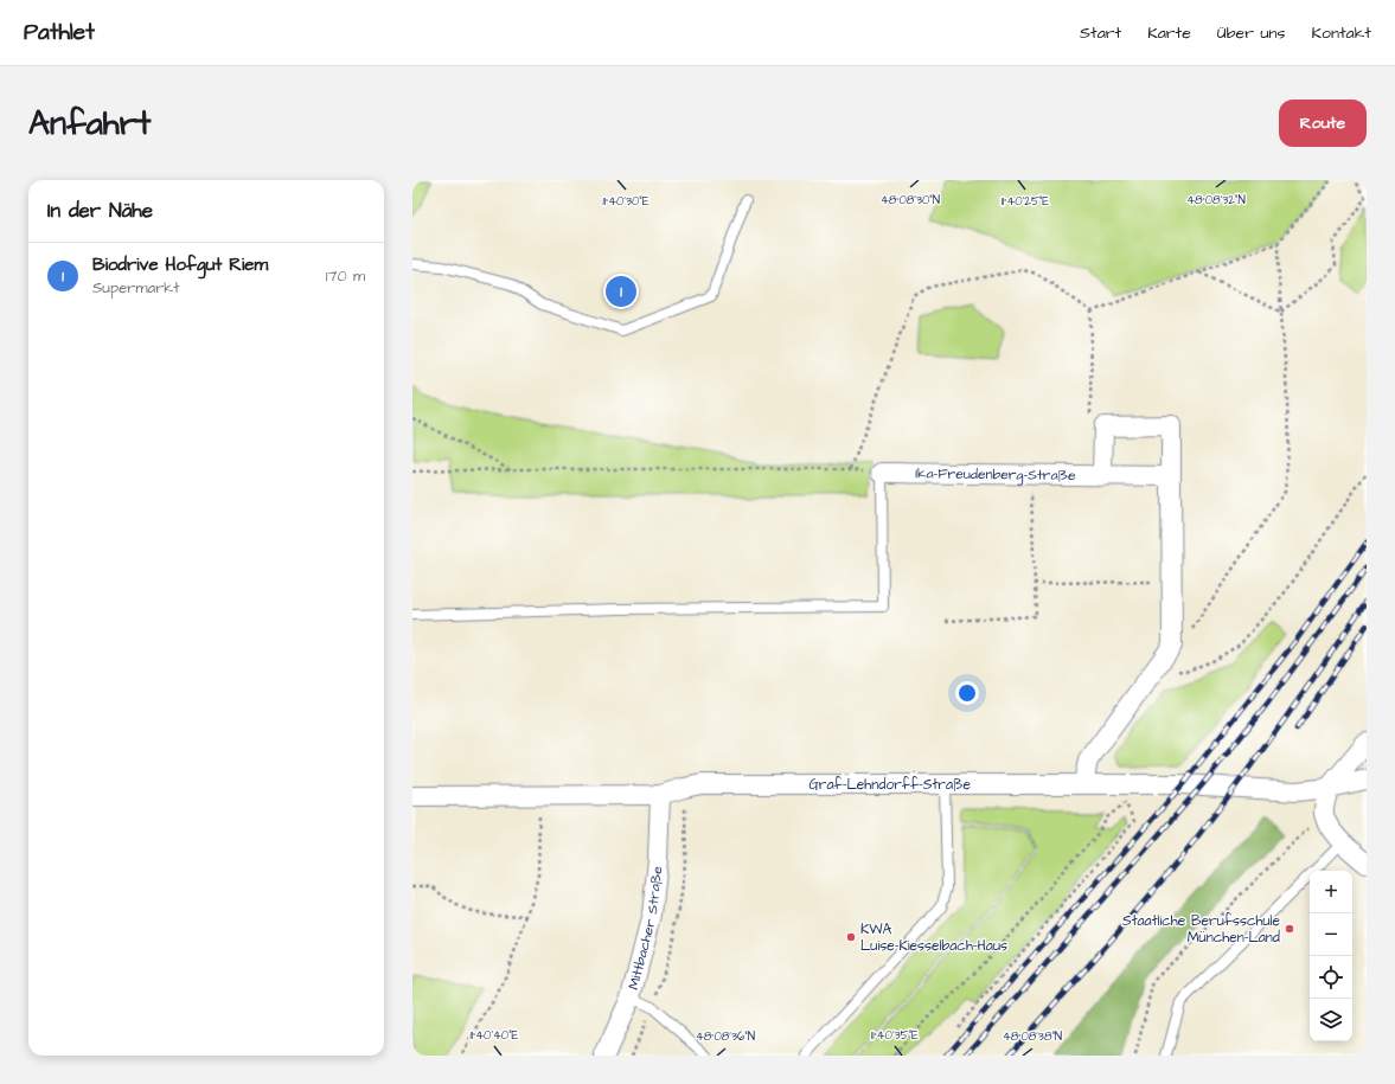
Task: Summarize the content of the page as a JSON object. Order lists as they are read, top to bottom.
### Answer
{
  "streets": {
    "street": ["Ika-Freudenberg-Straße", "Graf-Lehndorff-Straße", "Mittbacher Straße"]
  },
  "crossings": [
    ["Graf-Lehndorff-Straße", "Mittbacher Straße"]
  ],
  "places": ["Staatliche Berufsschule München-Land", "KWA Luise-Kiesselbach-Haus"],
  "page": {
    "header": "Pathlet",
    "nav": [
      "Start",
      "Karte",
      "Über uns",
      "Kontakt"
    ],
    "buttons": "Route",
    "title": "Anfahrt",
    "heading": "In der Nähe",
    "list": [
      {
        "mark": "1",
        "name": "Biodrive Hofgut Riem",
        "note": "Supermarkt",
        "value": "170 m"
      }
    ],
    "pins": "1",
    "map_buttons": ["+", "−"]
  },
  "coordinates": [
    "48°08'30\"N",
    "48°08'32\"N",
    "11°40'30\"E",
    "11°40'25\"E",
    "11°40'40\"E",
    "11°40'35\"E",
    "48°08'36\"N",
    "48°08'38\"N"
  ]
}
